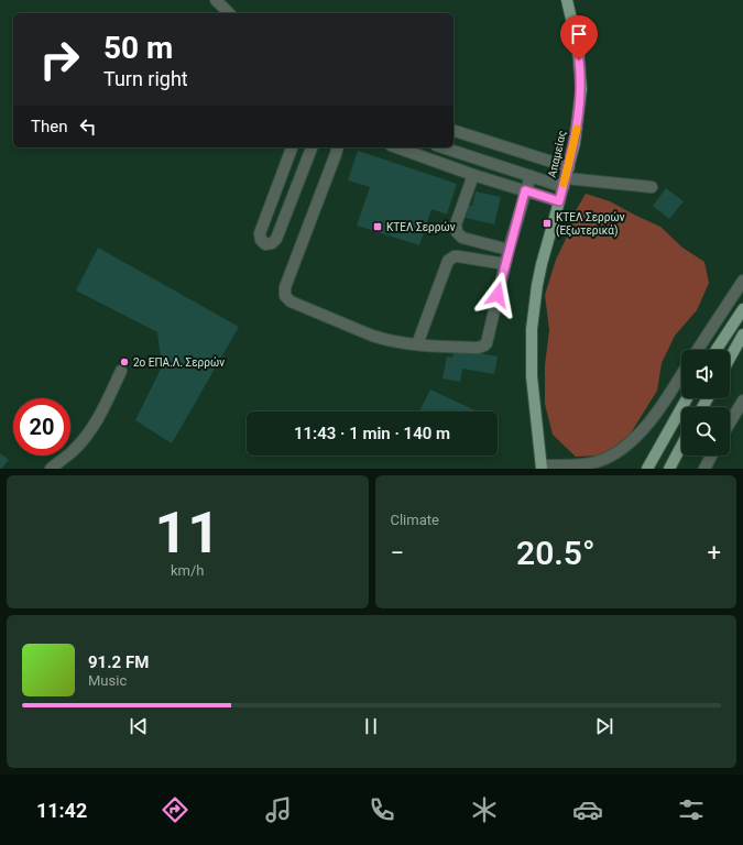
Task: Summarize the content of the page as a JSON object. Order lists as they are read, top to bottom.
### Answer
{
  "streets": {
    "main road": ["Απαμείας"]
  },
  "places": {
    "transit": ["ΚΤΕΛ Σερρών (Εξωτερικά)", "ΚΤΕΛ Σερρών"],
    "other": ["2ο ΕΠΑ.Λ. Σερρών"]
  },
  "page": {
    "turn": ["50 m", "Turn right"],
    "then": "Then",
    "limit": "20",
    "trip": "11:43 · 1 min · 140 m",
    "tile": [
      ["11", "km/h"],
      "Climate"
    ],
    "heat": ["−", "20.5°", "+"],
    "song": ["91.2 FM", "Music"],
    "tabs": "11:42"
  }
}
